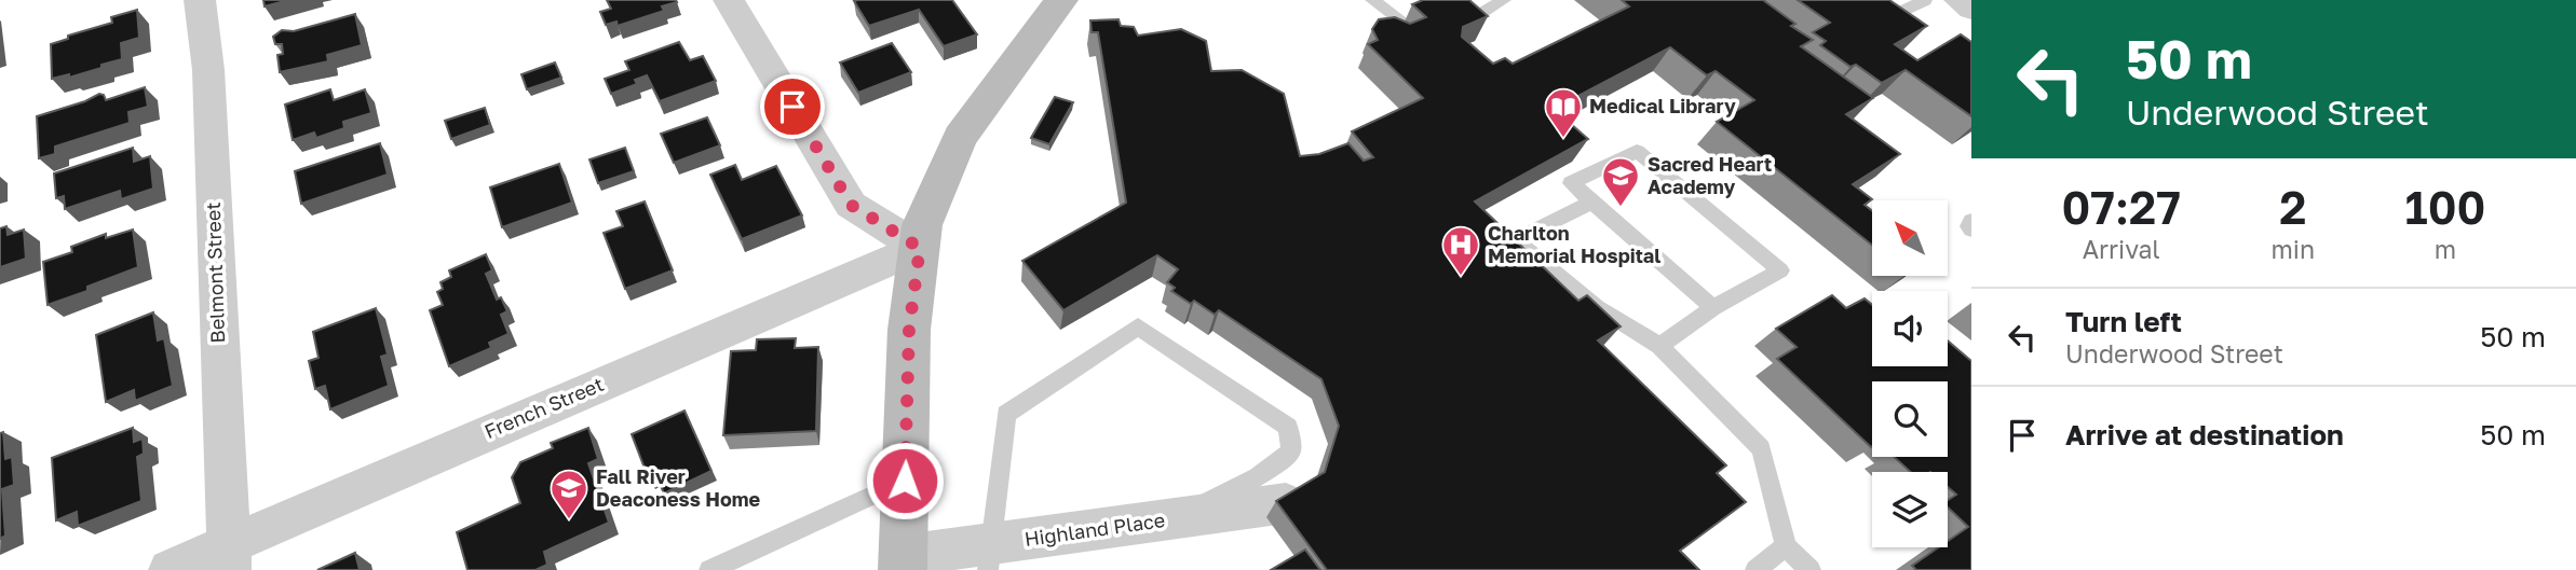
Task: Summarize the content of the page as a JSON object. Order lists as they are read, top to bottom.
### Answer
{
  "streets": {
    "street": ["Belmont Street", "French Street", "Highland Place"]
  },
  "crossings": [
    ["Belmont Street", "French Street"]
  ],
  "places": {
    "library": ["Medical Library"],
    "school or university": ["Sacred Heart Academy", "Fall River Deaconess Home"],
    "hospital": ["Charlton Memorial Hospital"]
  },
  "north": "top left",
  "page": {
    "turn": ["50 m", "Underwood Street"],
    "eta": [
      "07:27",
      "Arrival",
      "2",
      "min",
      "100",
      "m"
    ],
    "list": [
      {
        "name": "Turn left",
        "note": "Underwood Street",
        "value": "50 m"
      },
      {
        "name": "Arrive at destination",
        "value": "50 m"
      }
    ]
  }
}
